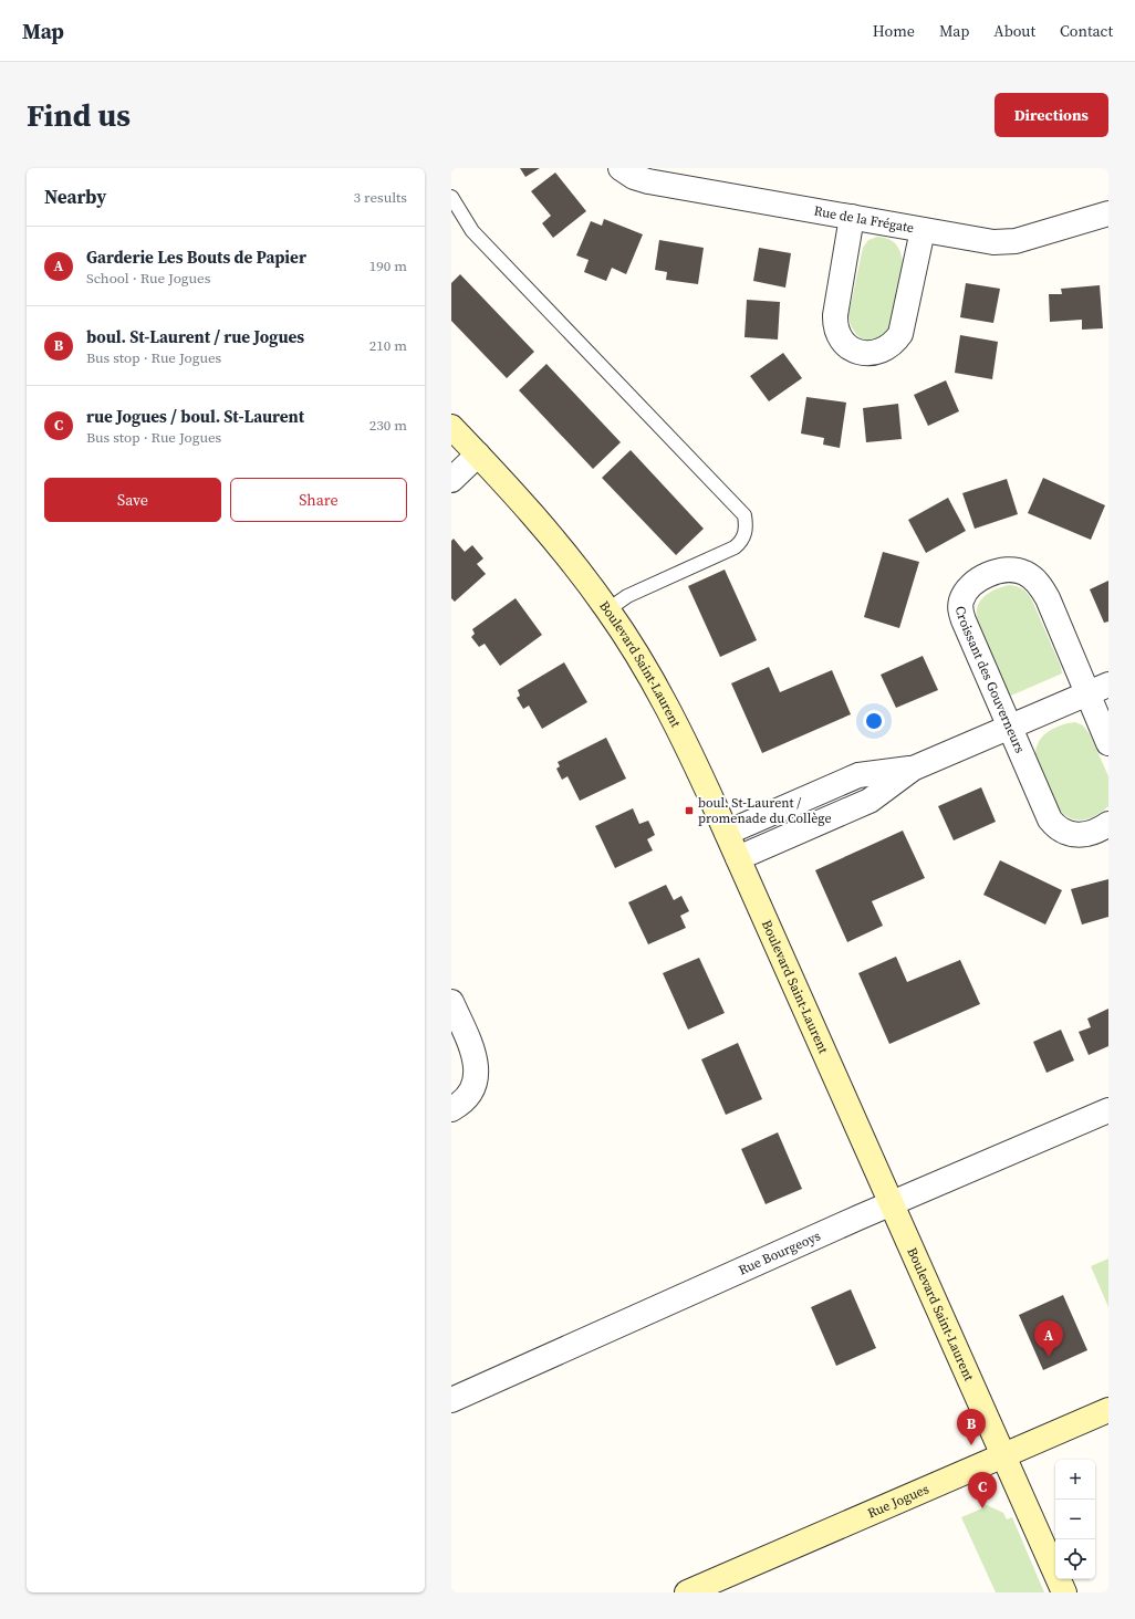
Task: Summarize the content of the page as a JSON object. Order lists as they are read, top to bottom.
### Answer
{
  "streets": {
    "street": [
      "Rue de la Frégate",
      "Boulevard Saint-Laurent",
      "Croissant des Gouverneurs",
      "Rue Bourgeoys",
      "Rue Jogues"
    ]
  },
  "crossings": [
    ["Boulevard Saint-Laurent", "Rue Bourgeoys"],
    ["Boulevard Saint-Laurent", "Rue Jogues"]
  ],
  "places": {
    "transit": ["boul. St-Laurent / promenade du Collège"]
  },
  "page": {
    "header": "Map",
    "nav": [
      "Home",
      "Map",
      "About",
      "Contact"
    ],
    "buttons": [
      "Directions",
      ["Save", "Share"]
    ],
    "title": "Find us",
    "heading": ["Nearby", "3 results"],
    "list": [
      {
        "mark": "A",
        "name": "Garderie Les Bouts de Papier",
        "note": "School · Rue Jogues",
        "value": "190 m"
      },
      {
        "mark": "B",
        "name": "boul. St-Laurent / rue Jogues",
        "note": "Bus stop · Rue Jogues",
        "value": "210 m"
      },
      {
        "mark": "C",
        "name": "rue Jogues / boul. St-Laurent",
        "note": "Bus stop · Rue Jogues",
        "value": "230 m"
      }
    ],
    "pins": ["A", "B", "C"],
    "map_buttons": ["+", "−"]
  }
}
